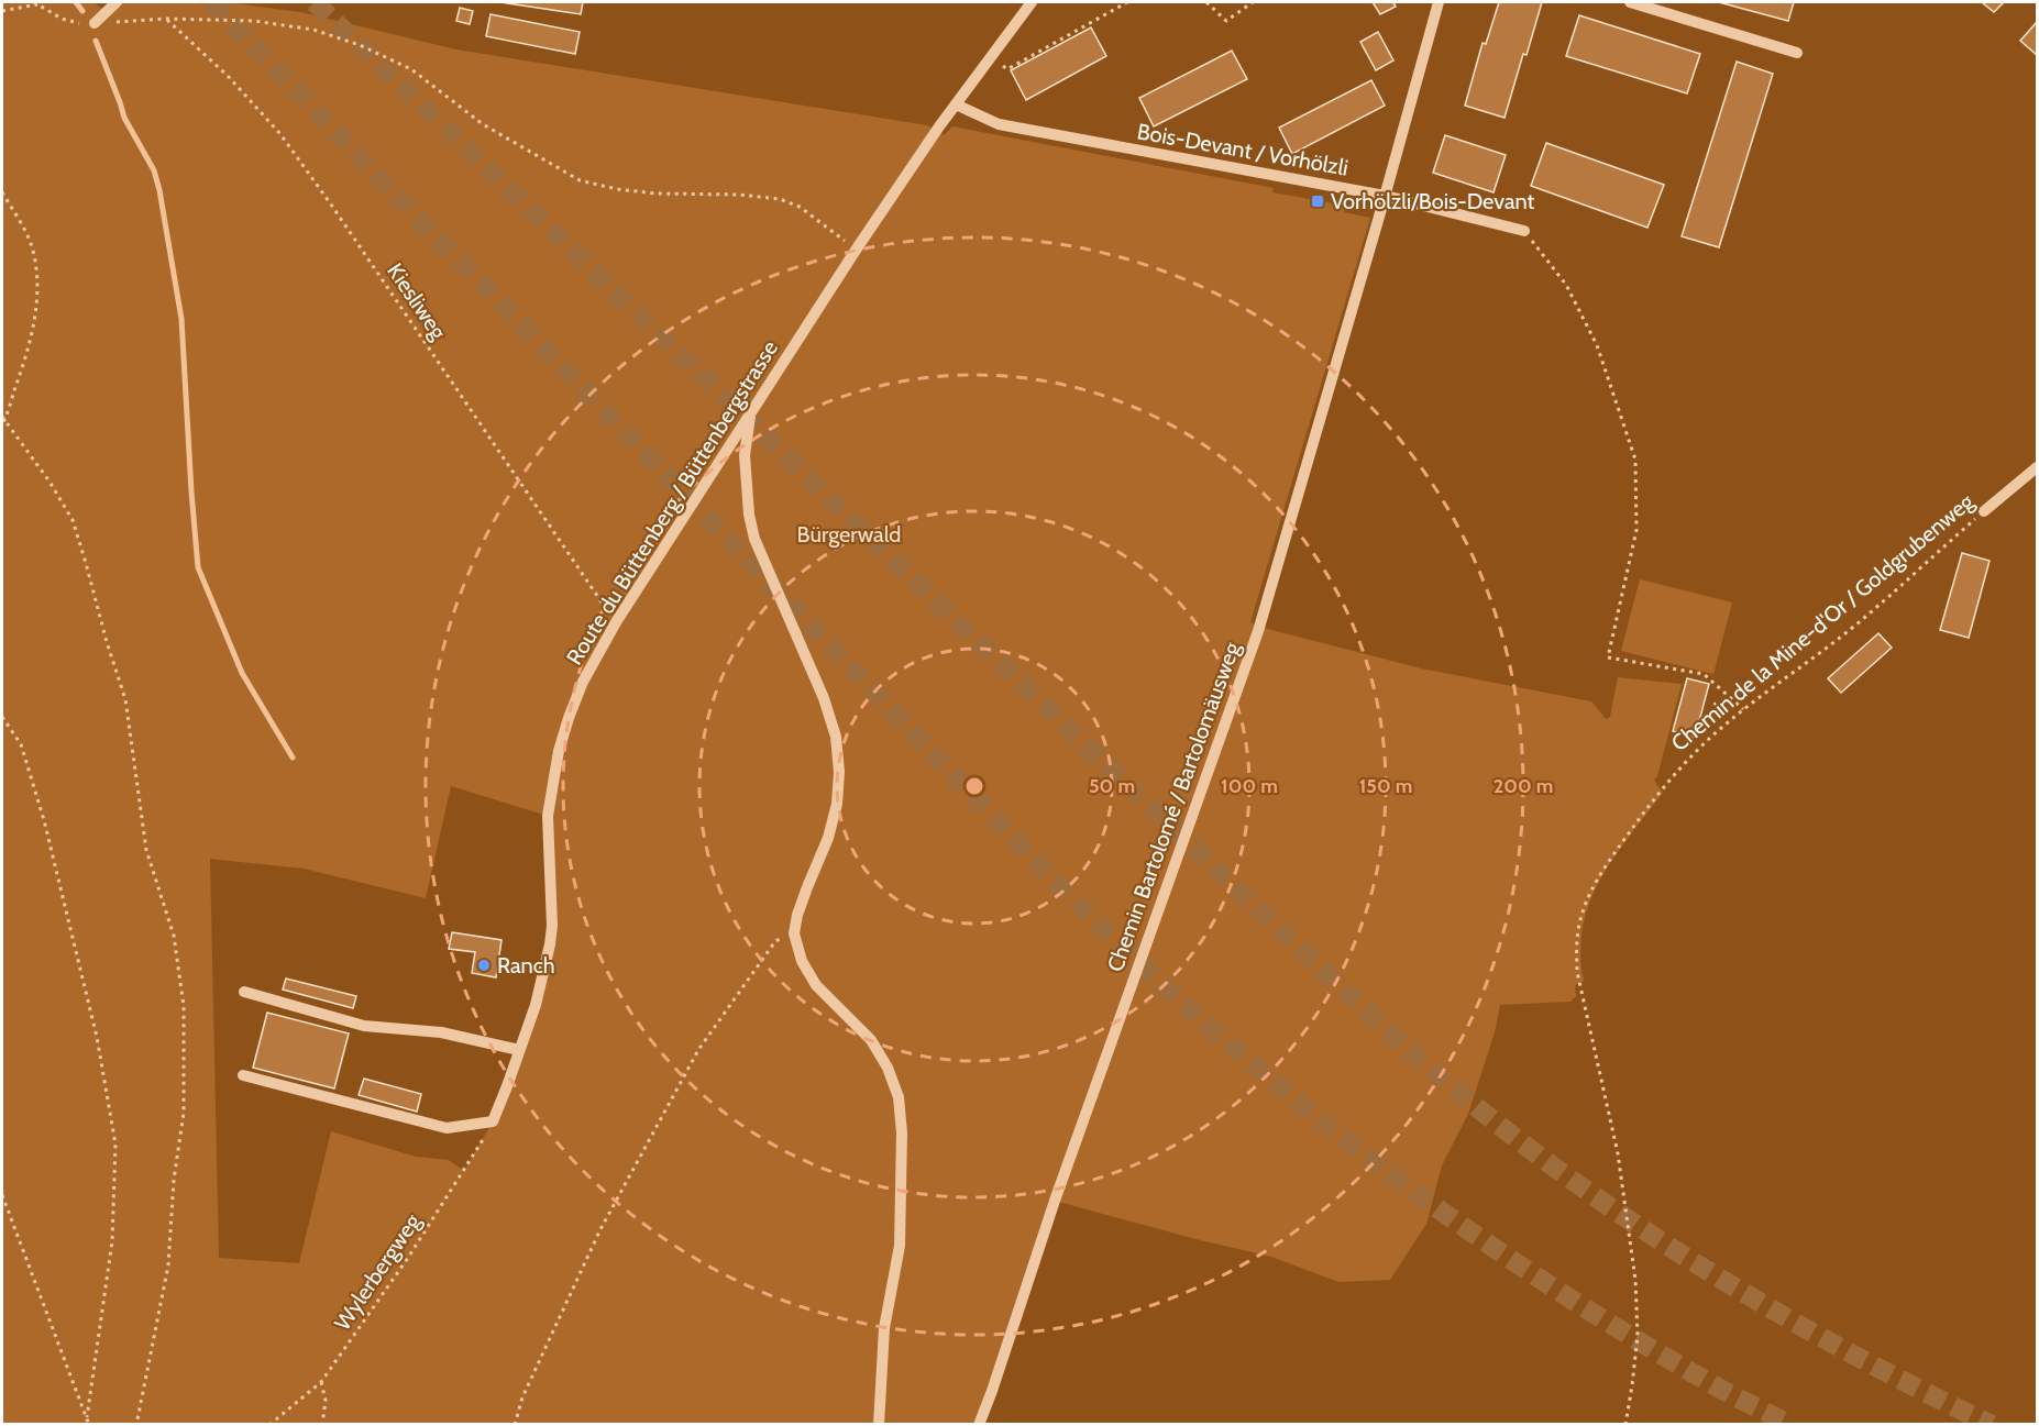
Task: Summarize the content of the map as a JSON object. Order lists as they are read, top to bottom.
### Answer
{
  "streets": {
    "street": [
      "Bois-Devant / Vorhölzli",
      "Route du Büttenberg / Büttenbergstrasse",
      "Chemin de la Mine-d'Or / Goldgrubenweg",
      "Chemin Bartolomé / Bartolomäusweg"
    ],
    "path": ["Kiesliweg", "Wylerbergweg"]
  },
  "crossings": [
    ["Bois-Devant / Vorhölzli", "Route du Büttenberg / Büttenbergstrasse"],
    ["Bois-Devant / Vorhölzli", "Chemin Bartolomé / Bartolomäusweg"],
    ["Kiesliweg", "Route du Büttenberg / Büttenbergstrasse"],
    ["Route du Büttenberg / Büttenbergstrasse", "Wylerbergweg"]
  ],
  "parks": ["Bürgerwald"],
  "places": {
    "transit": ["Vorhölzli/Bois-Devant"],
    "other": ["Ranch"]
  },
  "rings": [
    "50 m",
    "100 m",
    "150 m",
    "200 m"
  ]
}
